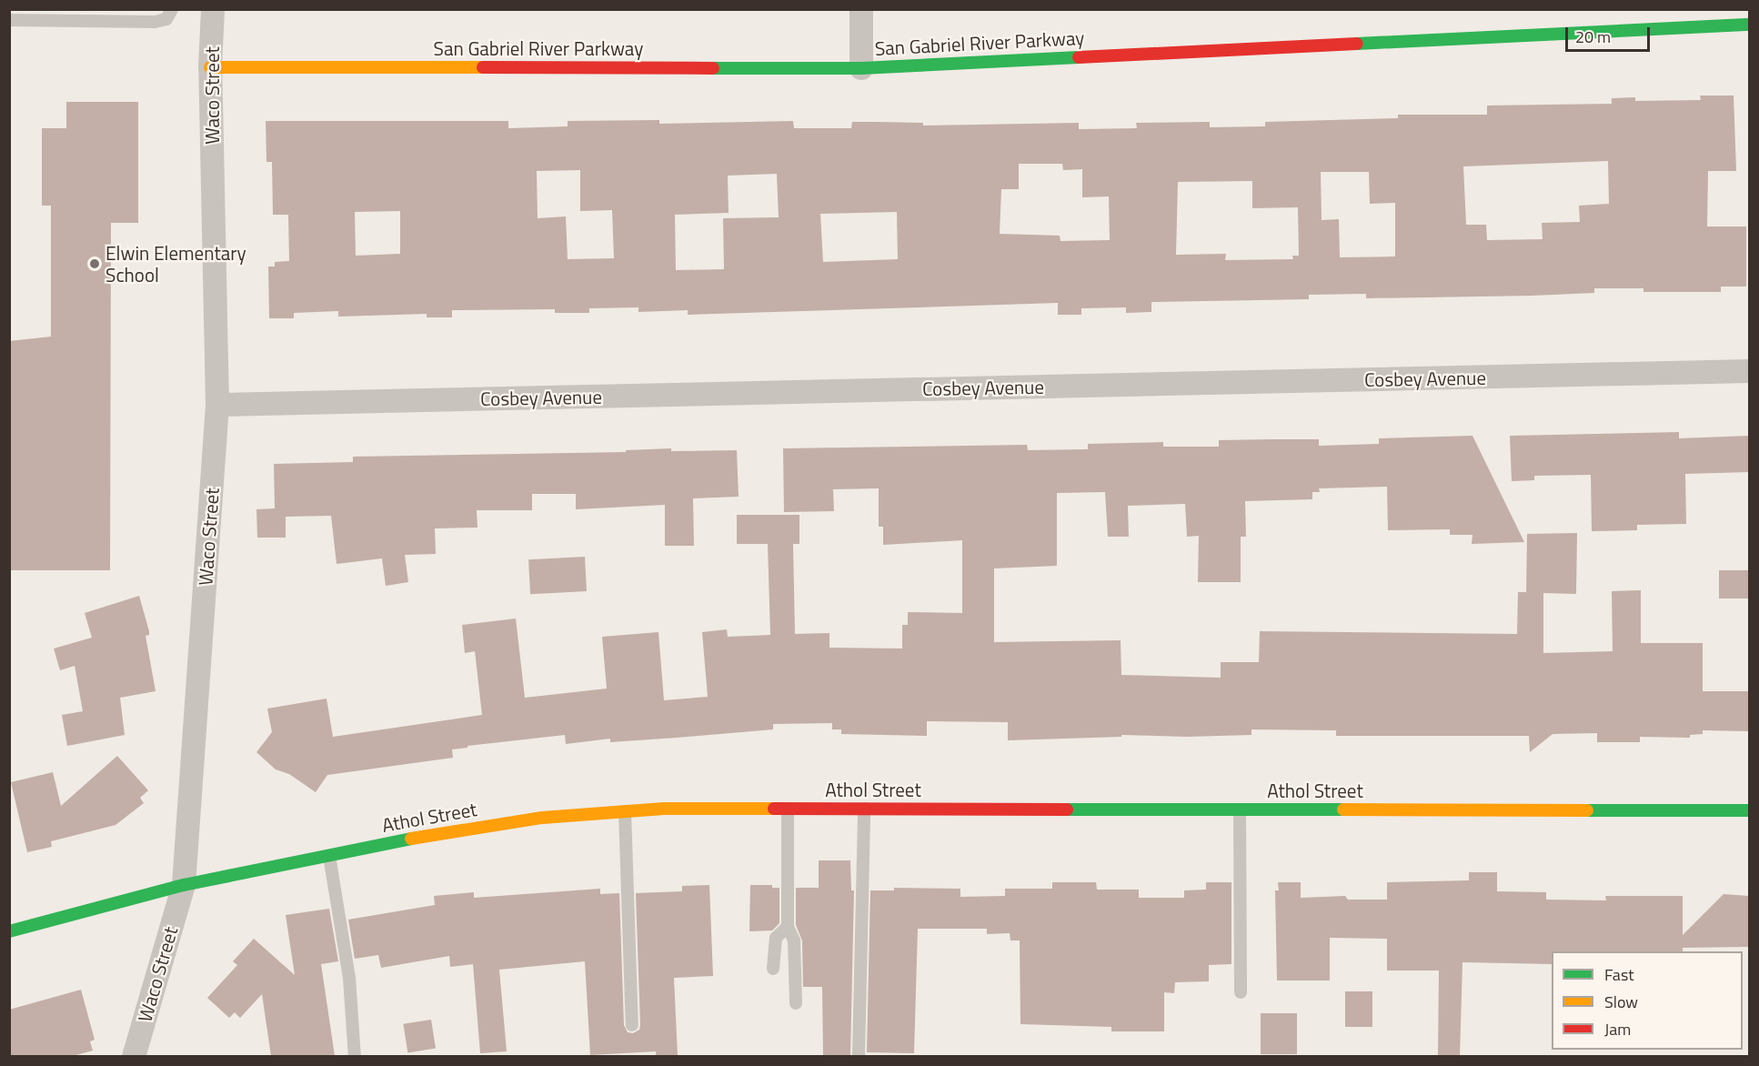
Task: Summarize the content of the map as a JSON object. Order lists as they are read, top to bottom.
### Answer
{
  "streets": {
    "street": [
      "San Gabriel River Parkway",
      "Waco Street",
      "Cosbey Avenue",
      "Athol Street"
    ]
  },
  "crossings": [
    ["San Gabriel River Parkway", "Waco Street"],
    ["Waco Street", "Cosbey Avenue"],
    ["Waco Street", "Athol Street"]
  ],
  "places": ["Elwin Elementary School"],
  "legend": ["Fast", "Slow", "Jam"],
  "scale_bar": "20 m"
}
